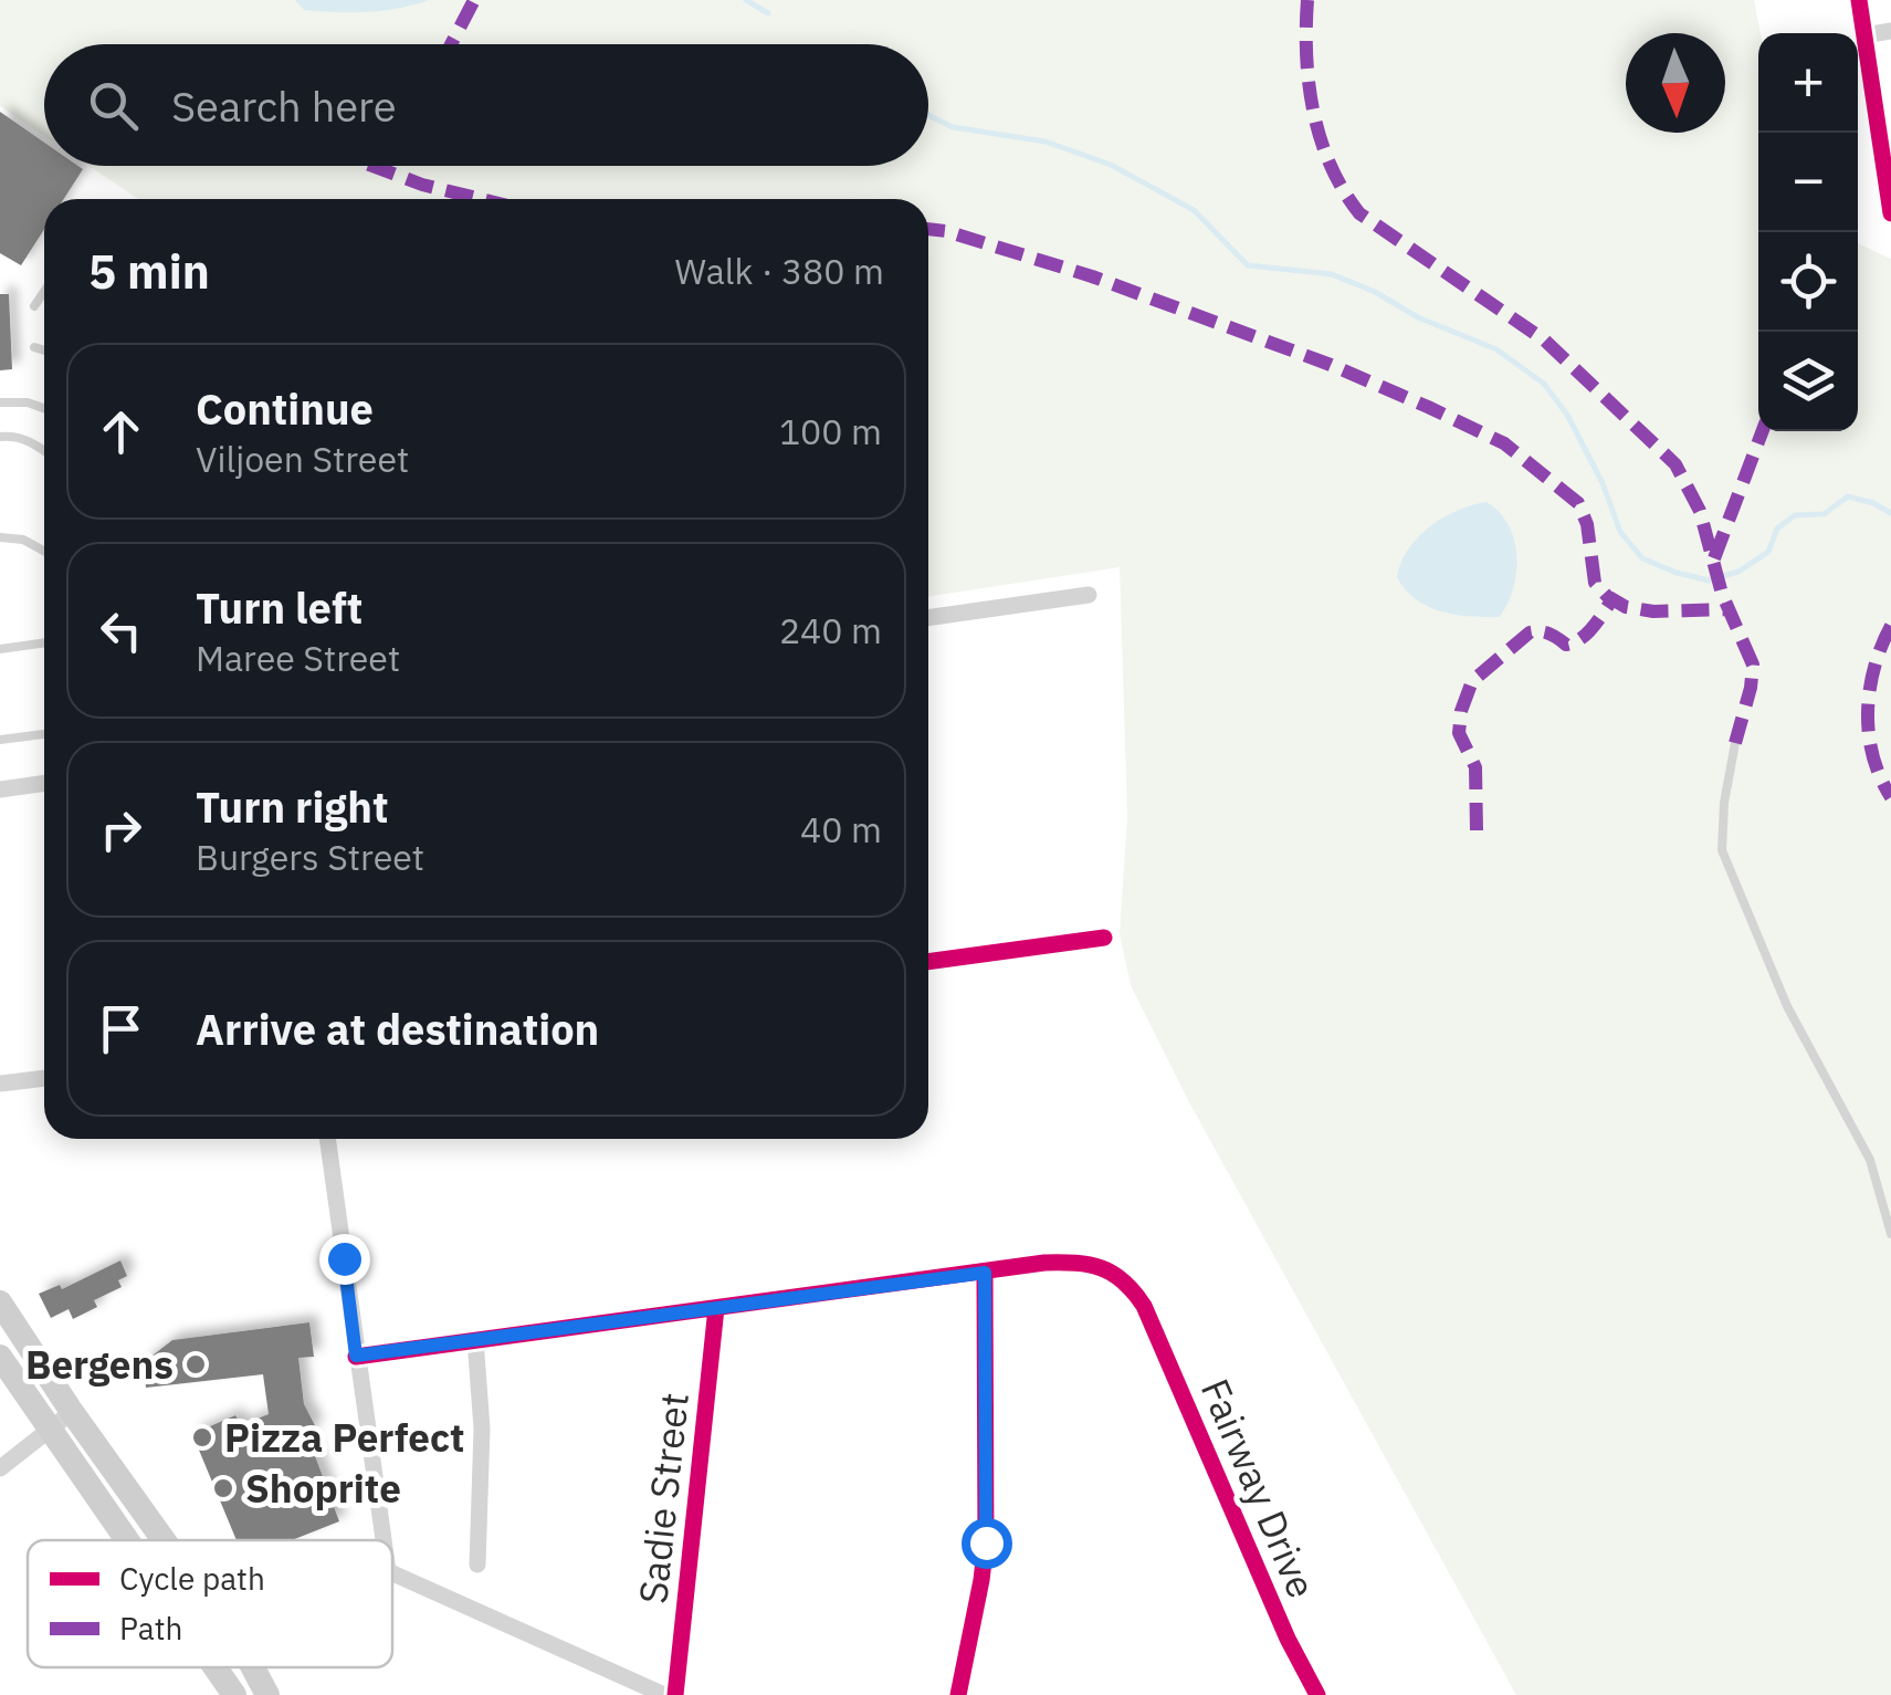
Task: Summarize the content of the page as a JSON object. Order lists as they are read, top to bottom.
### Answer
{
  "streets": {
    "street": ["Fairway Drive", "Sadie Street"]
  },
  "places": ["Bergens", "Pizza Perfect", "Shoprite"],
  "legend": ["Cycle path", "Path"],
  "north": "bottom",
  "page": {
    "map_buttons": ["+", "−"],
    "search": "Search here",
    "heading": ["5 min", "Walk · 380 m"],
    "list": [
      ["Continue", "Viljoen Street", "100 m"],
      ["Turn left", "Maree Street", "240 m"],
      ["Turn right", "Burgers Street", "40 m"],
      "Arrive at destination"
    ]
  }
}
